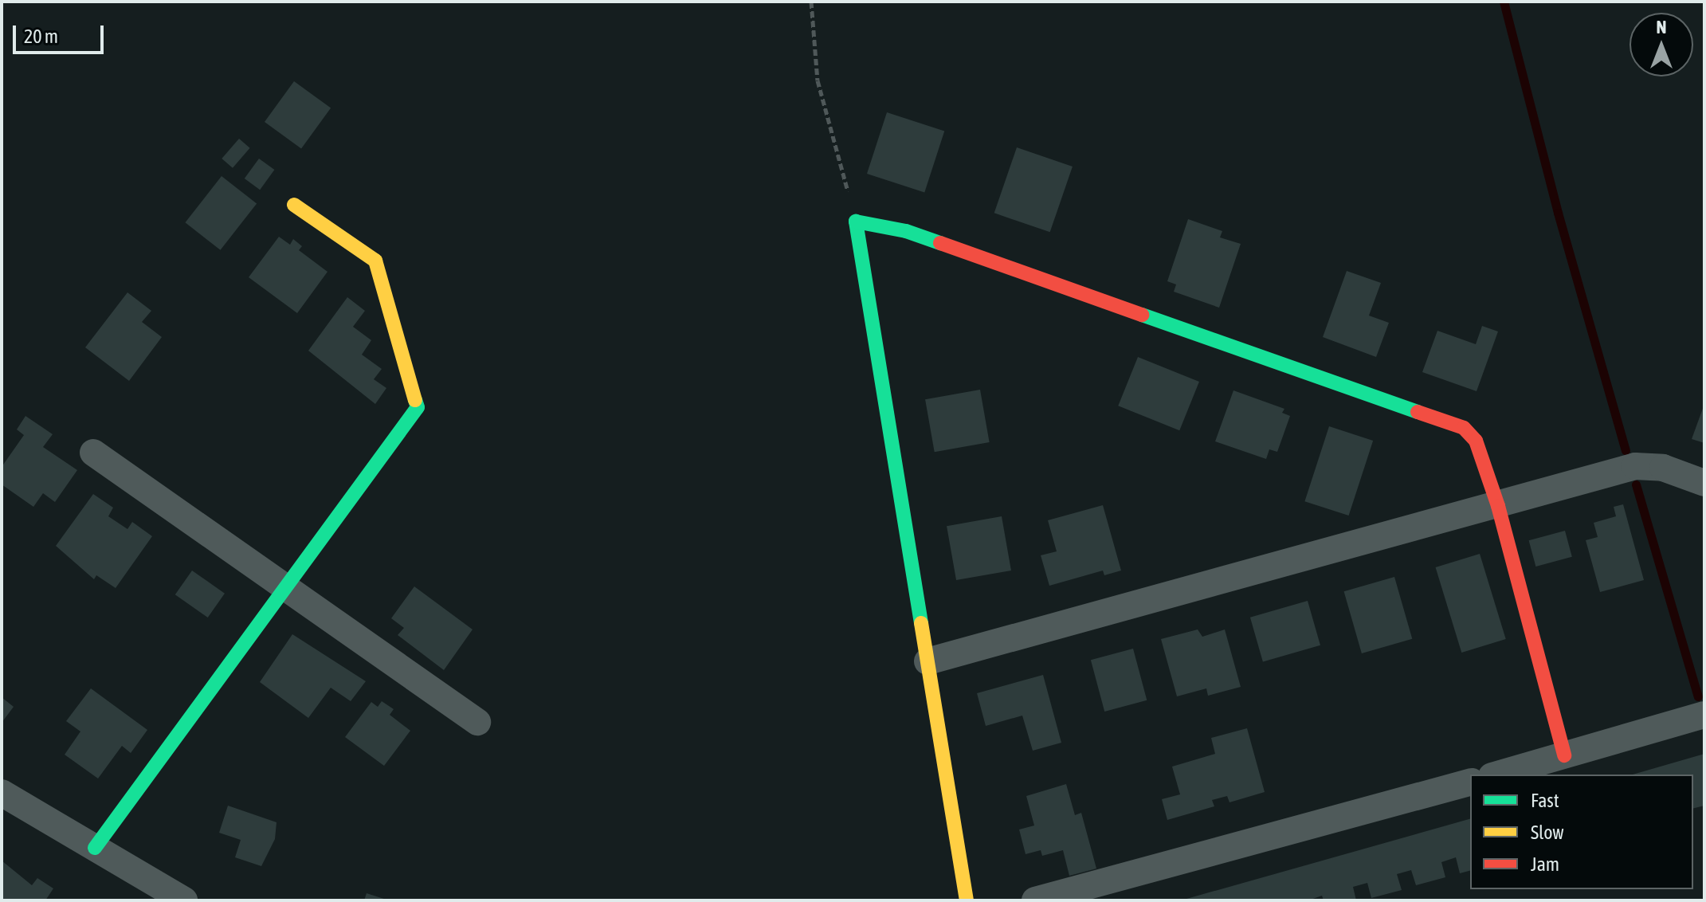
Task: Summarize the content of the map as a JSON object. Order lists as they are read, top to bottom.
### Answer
{
  "legend": ["Fast", "Slow", "Jam"],
  "scale_bar": "20 m",
  "north": "top"
}
